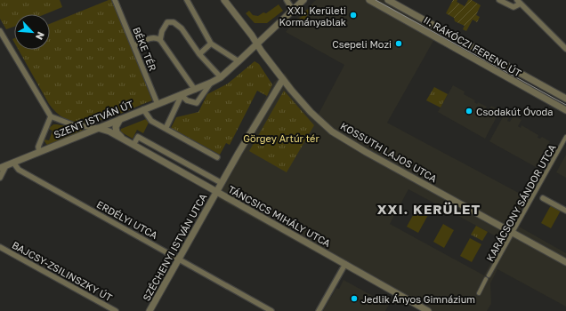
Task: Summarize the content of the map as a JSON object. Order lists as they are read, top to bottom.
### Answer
{
  "streets": {
    "street": [
      "II. RÁKÓCZI FERENC ÚT",
      "BÉKE TÉR",
      "SZENT ISTVÁN ÚT",
      "KOSSUTH LAJOS UTCA",
      "KARÁCSONY SÁNDOR UTCA",
      "TÁNCSICS MIHÁLY UTCA",
      "ERDÉLYI UTCA",
      "SZÉCHENYI ISTVÁN UTCA",
      "BAJCSY-ZSILINSZKY ÚT"
    ]
  },
  "crossings": [
    ["BÉKE TÉR", "SZENT ISTVÁN ÚT"],
    ["SZENT ISTVÁN ÚT", "KOSSUTH LAJOS UTCA"],
    ["SZENT ISTVÁN ÚT", "TÁNCSICS MIHÁLY UTCA"],
    ["SZENT ISTVÁN ÚT", "ERDÉLYI UTCA"],
    ["KOSSUTH LAJOS UTCA", "KARÁCSONY SÁNDOR UTCA"],
    ["TÁNCSICS MIHÁLY UTCA", "SZÉCHENYI ISTVÁN UTCA"],
    ["ERDÉLYI UTCA", "SZÉCHENYI ISTVÁN UTCA"]
  ],
  "districts": ["XXI. KERÜLET"],
  "parks": ["Görgey Artúr tér"],
  "places": [
    "XXI. Kerületi Kormányablak",
    "Csepeli Mozi",
    "Csodakút Óvoda",
    "Jedlik Ányos Gimnázium"
  ],
  "north": "bottom right"
}
